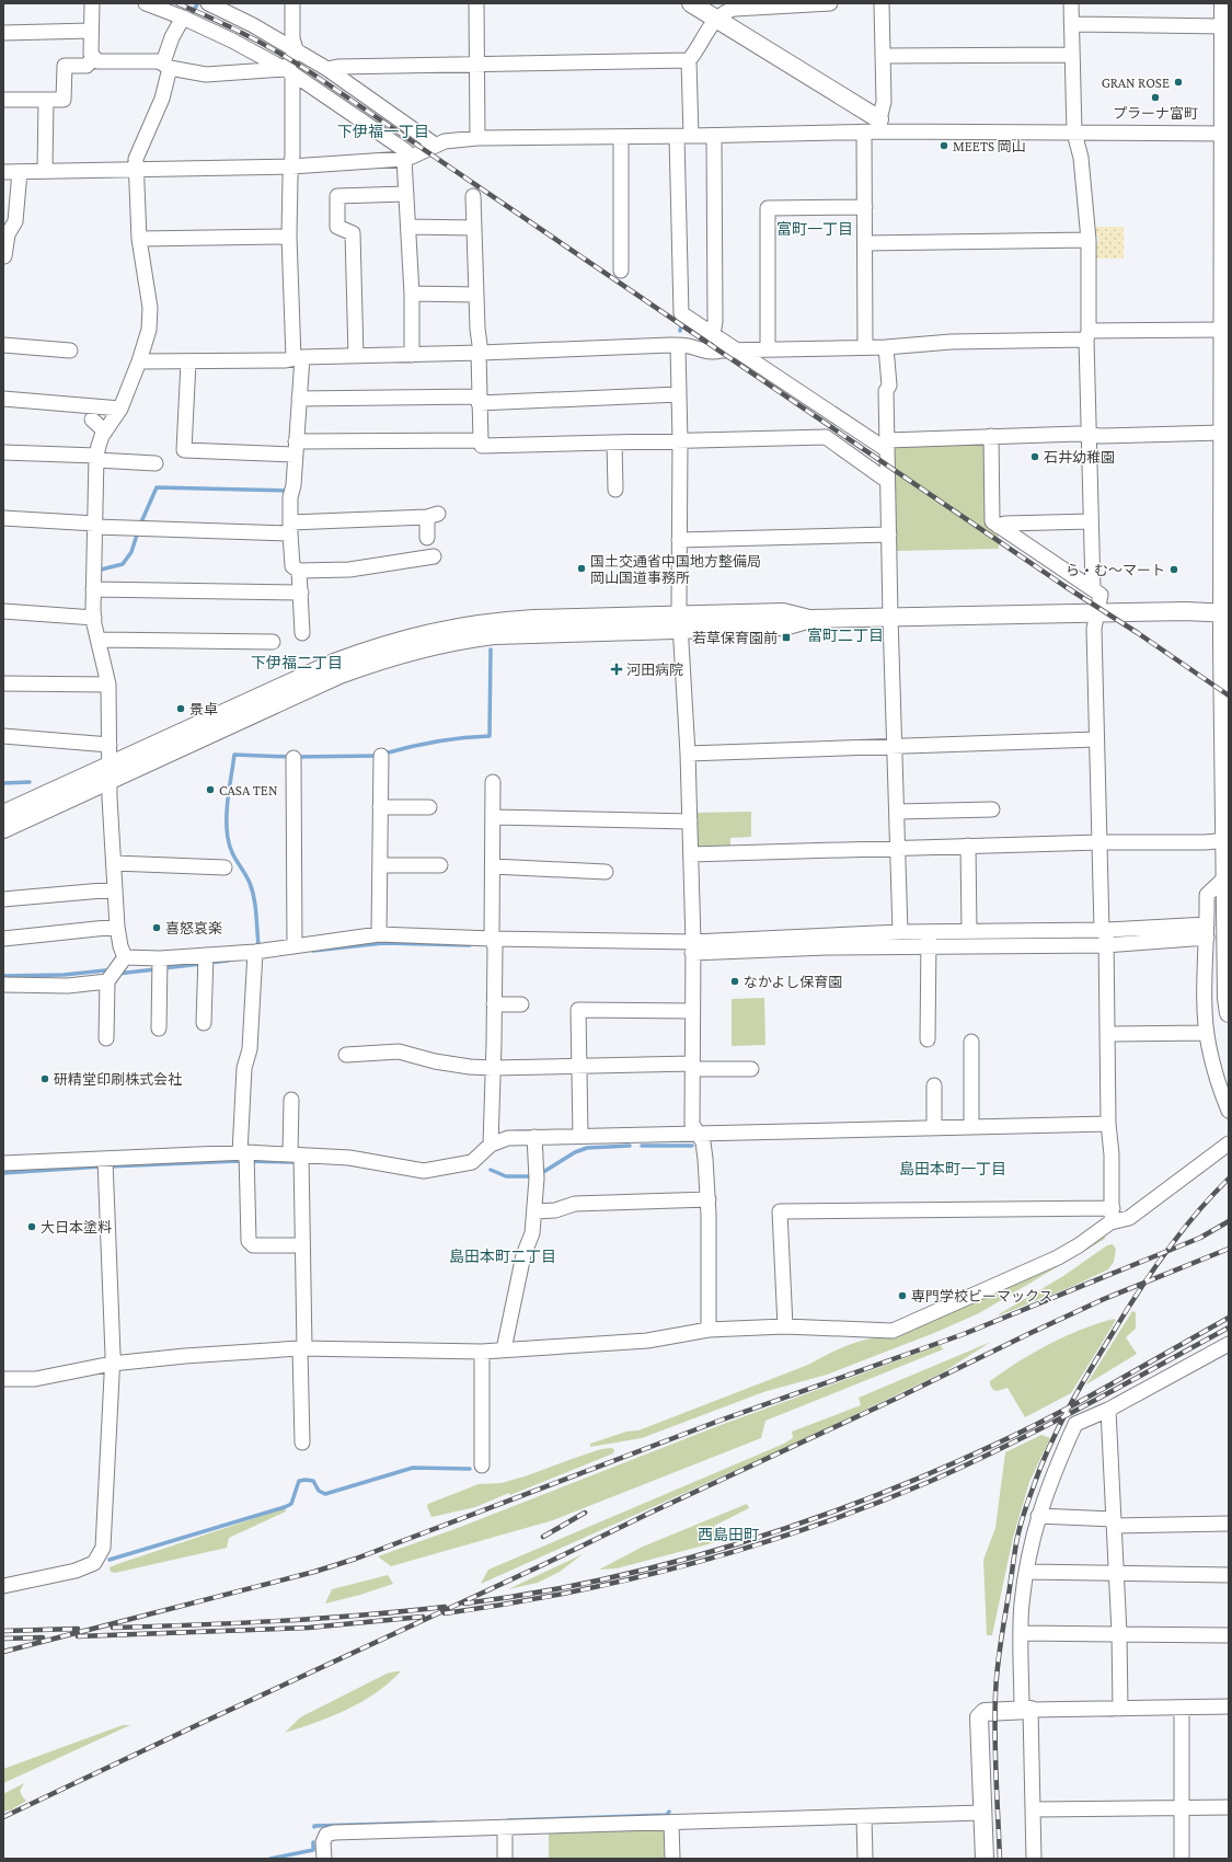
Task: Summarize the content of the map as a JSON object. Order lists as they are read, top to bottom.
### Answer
{
  "districts": [
    "下伊福一丁目",
    "富町一丁目",
    "富町二丁目",
    "下伊福二丁目",
    "島田本町一丁目",
    "島田本町二丁目",
    "西島田町"
  ],
  "places": {
    "other": [
      "GRAN ROSE",
      "プラーナ富町",
      "MEETS 岡山",
      "石井幼稚園",
      "国土交通省中国地方整備局 岡山国道事務所",
      "ら・む〜マート",
      "景卓",
      "CASA TEN",
      "喜怒哀楽",
      "なかよし保育園",
      "研精堂印刷株式会社",
      "大日本塗料",
      "専門学校ビーマックス"
    ],
    "transit": ["若草保育園前"],
    "health": ["河田病院"]
  }
}
